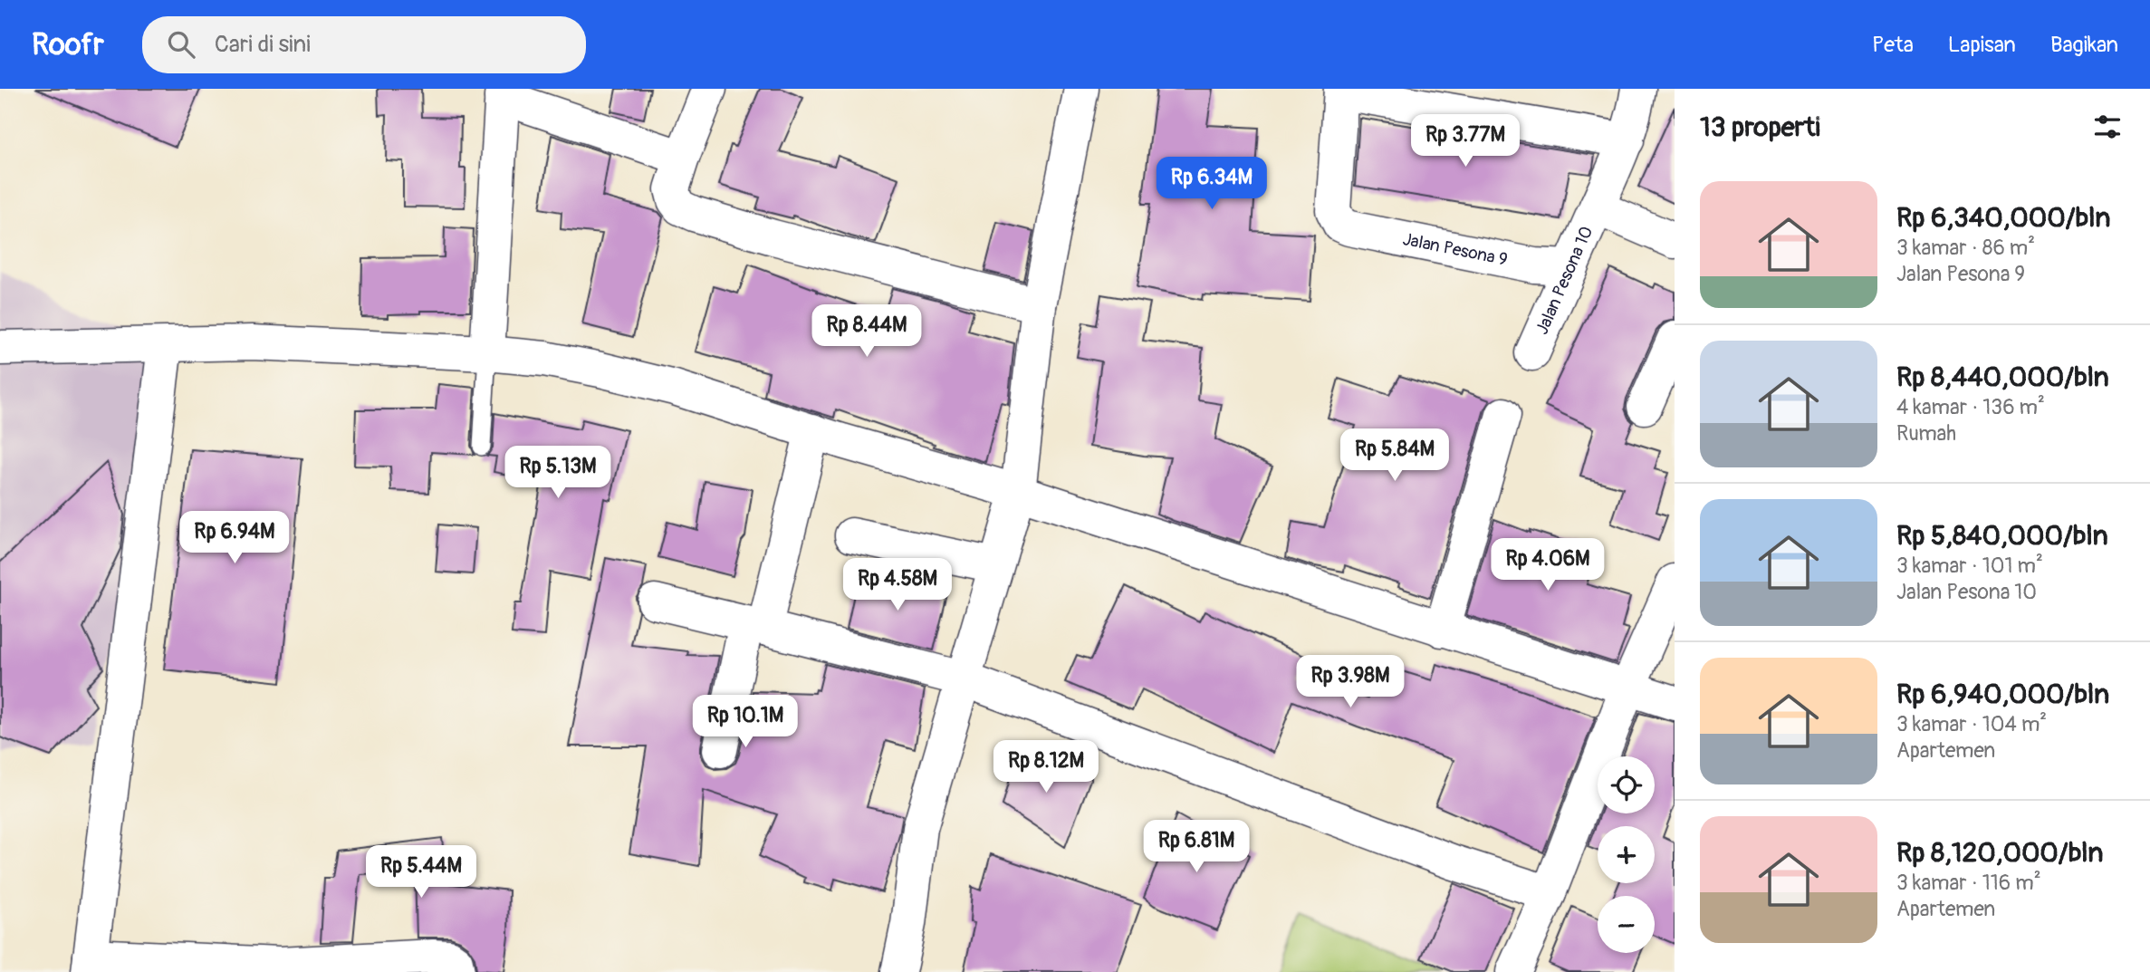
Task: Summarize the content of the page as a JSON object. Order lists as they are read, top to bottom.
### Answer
{
  "streets": {
    "street": ["Jalan Pesona 9", "Jalan Pesona 10"]
  },
  "crossings": [
    ["Jalan Pesona 9", "Jalan Pesona 10"]
  ],
  "page": {
    "header": "Roofr",
    "search": "Cari di sini",
    "nav": ["Peta", "Lapisan", "Bagikan"],
    "heading": "13 properti",
    "price": [
      "Rp 3.77M",
      "Rp 6.34M",
      "Rp 8.44M",
      "Rp 5.84M",
      "Rp 5.13M",
      "Rp 6.94M",
      "Rp 4.06M",
      "Rp 4.58M",
      "Rp 3.98M",
      "Rp 10.1M",
      "Rp 8.12M",
      "Rp 6.81M",
      "Rp 5.44M"
    ],
    "list": [
      {
        "name": "Rp 6,340,000/bln",
        "note": "3 kamar · 86 m² · Jalan Pesona 9"
      },
      {
        "name": "Rp 8,440,000/bln",
        "note": "4 kamar · 136 m² · Rumah"
      },
      {
        "name": "Rp 5,840,000/bln",
        "note": "3 kamar · 101 m² · Jalan Pesona 10"
      },
      {
        "name": "Rp 6,940,000/bln",
        "note": "3 kamar · 104 m² · Apartemen"
      },
      {
        "name": "Rp 8,120,000/bln",
        "note": "3 kamar · 116 m² · Apartemen"
      }
    ],
    "map_buttons": ["+", "−"]
  }
}
